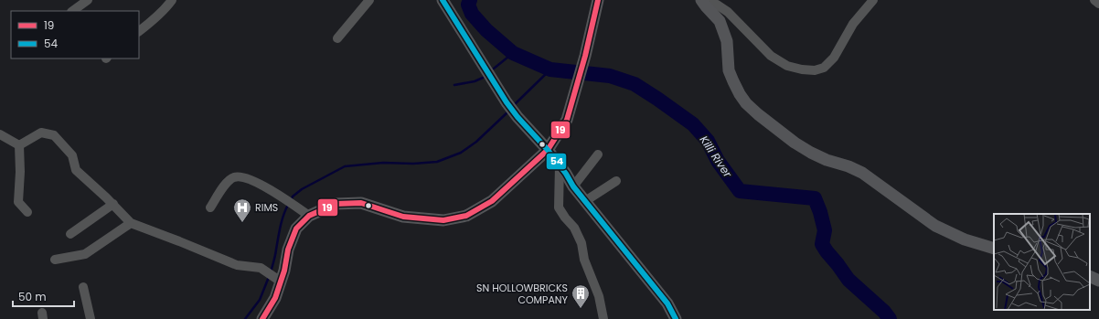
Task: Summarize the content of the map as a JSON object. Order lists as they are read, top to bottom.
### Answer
{
  "water": ["Killi River"],
  "places": {
    "hospital": ["RIMS"],
    "building": ["SN HOLLOWBRICKS COMPANY"]
  },
  "lines": ["transit line 19", "transit line 54"],
  "legend": ["19", "54"],
  "scale_bar": "50 m"
}
